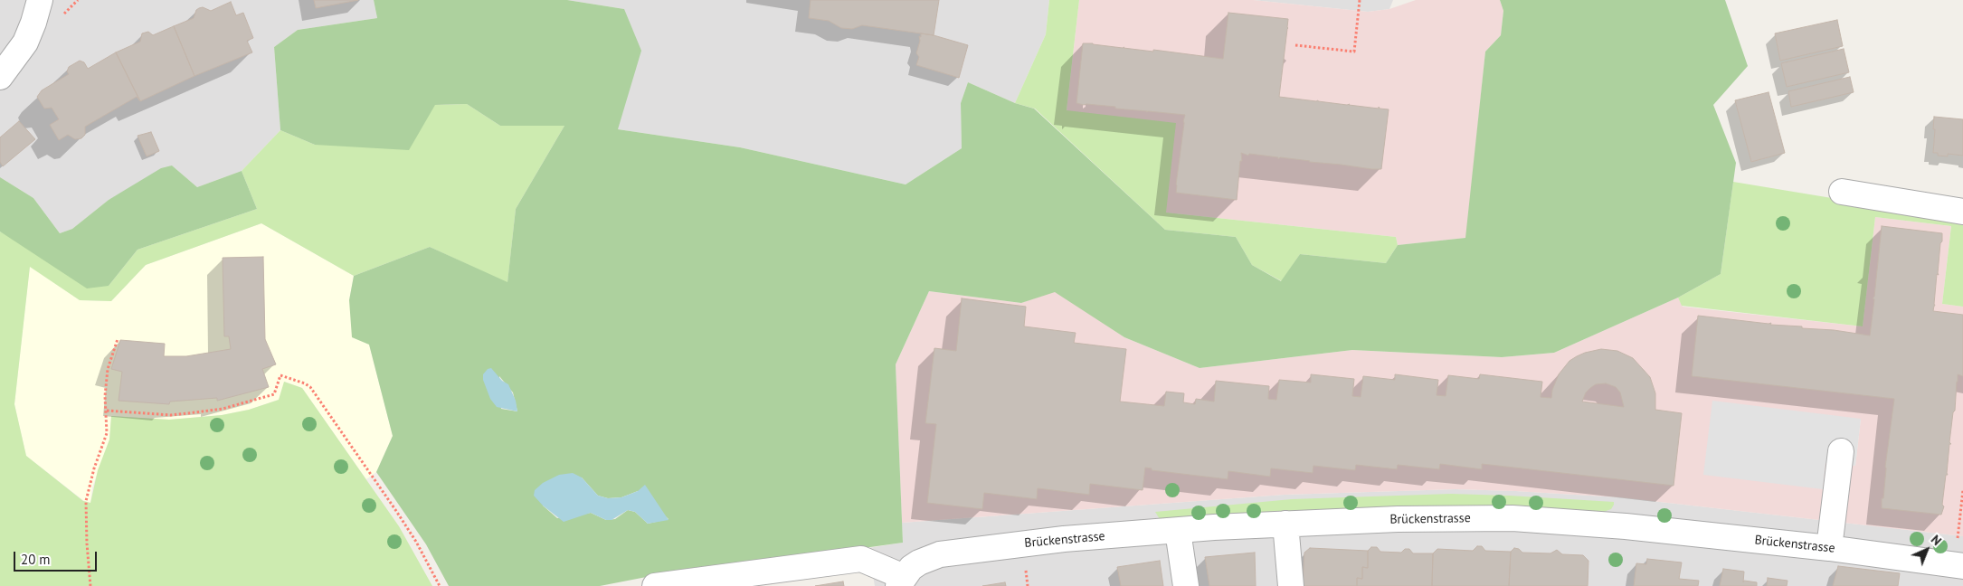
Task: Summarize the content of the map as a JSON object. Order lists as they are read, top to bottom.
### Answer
{
  "streets": {
    "street": ["Brückenstrasse"]
  },
  "scale_bar": "20 m",
  "north": "top right"
}
